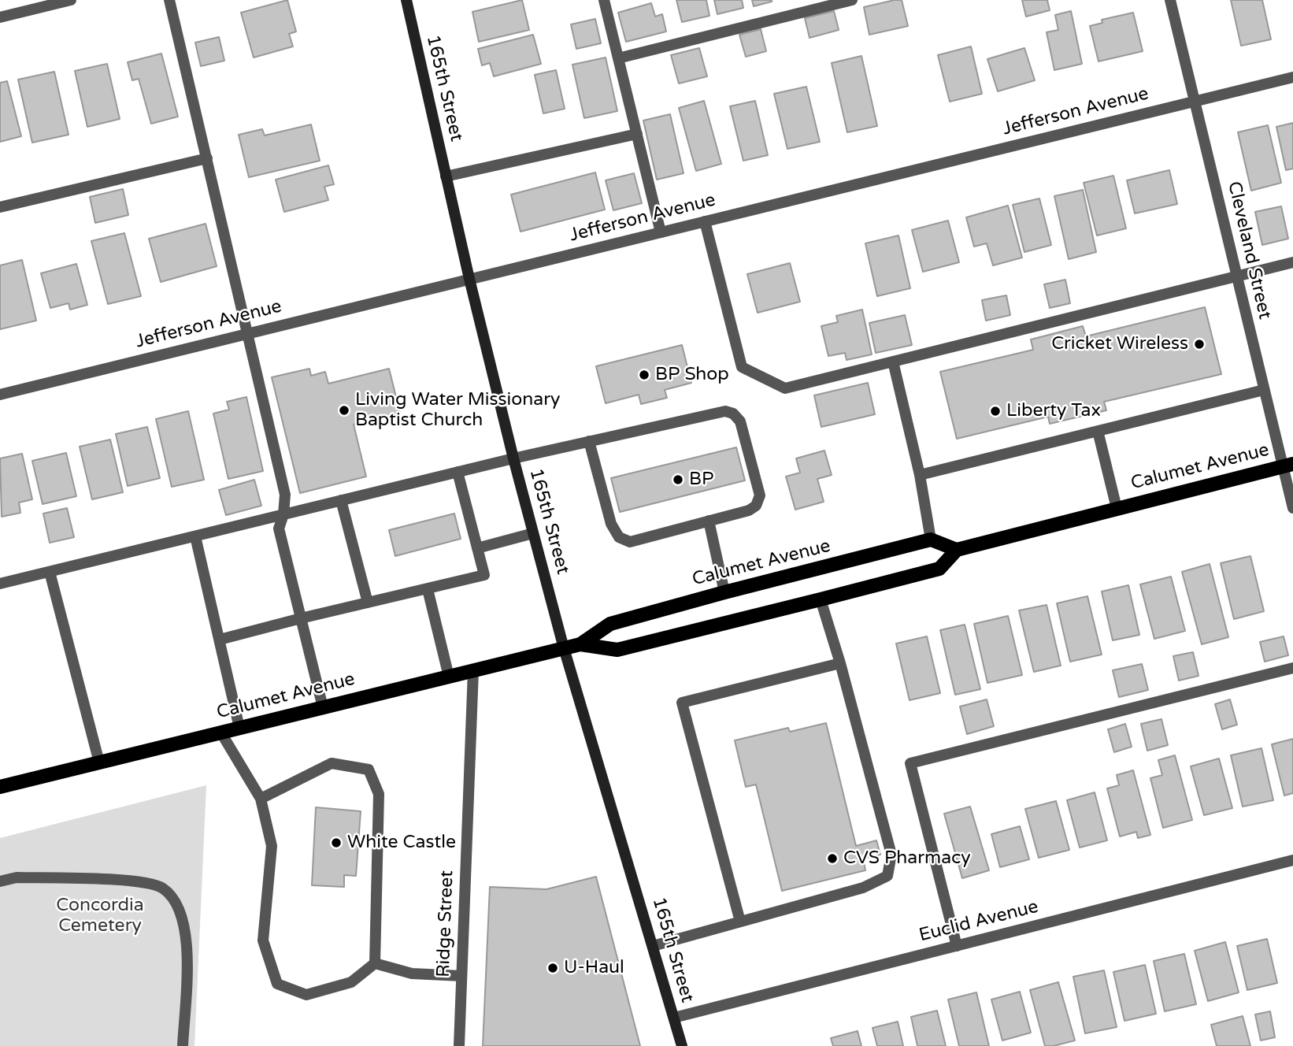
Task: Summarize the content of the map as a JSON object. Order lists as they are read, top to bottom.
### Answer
{
  "streets": {
    "main road": ["165th Street", "Calumet Avenue"],
    "street": [
      "Jefferson Avenue",
      "Cleveland Street",
      "Euclid Avenue",
      "Ridge Street"
    ]
  },
  "crossings": [
    ["165th Street", "Jefferson Avenue"],
    ["165th Street", "Calumet Avenue"],
    ["165th Street", "Euclid Avenue"],
    ["Jefferson Avenue", "Cleveland Street"],
    ["Cleveland Street", "Calumet Avenue"],
    ["Calumet Avenue", "Ridge Street"]
  ],
  "parks": ["Concordia Cemetery"],
  "places": [
    "Cricket Wireless",
    "BP Shop",
    "Living Water Missionary Baptist Church",
    "Liberty Tax",
    "BP",
    "White Castle",
    "CVS Pharmacy",
    "U-Haul"
  ]
}
